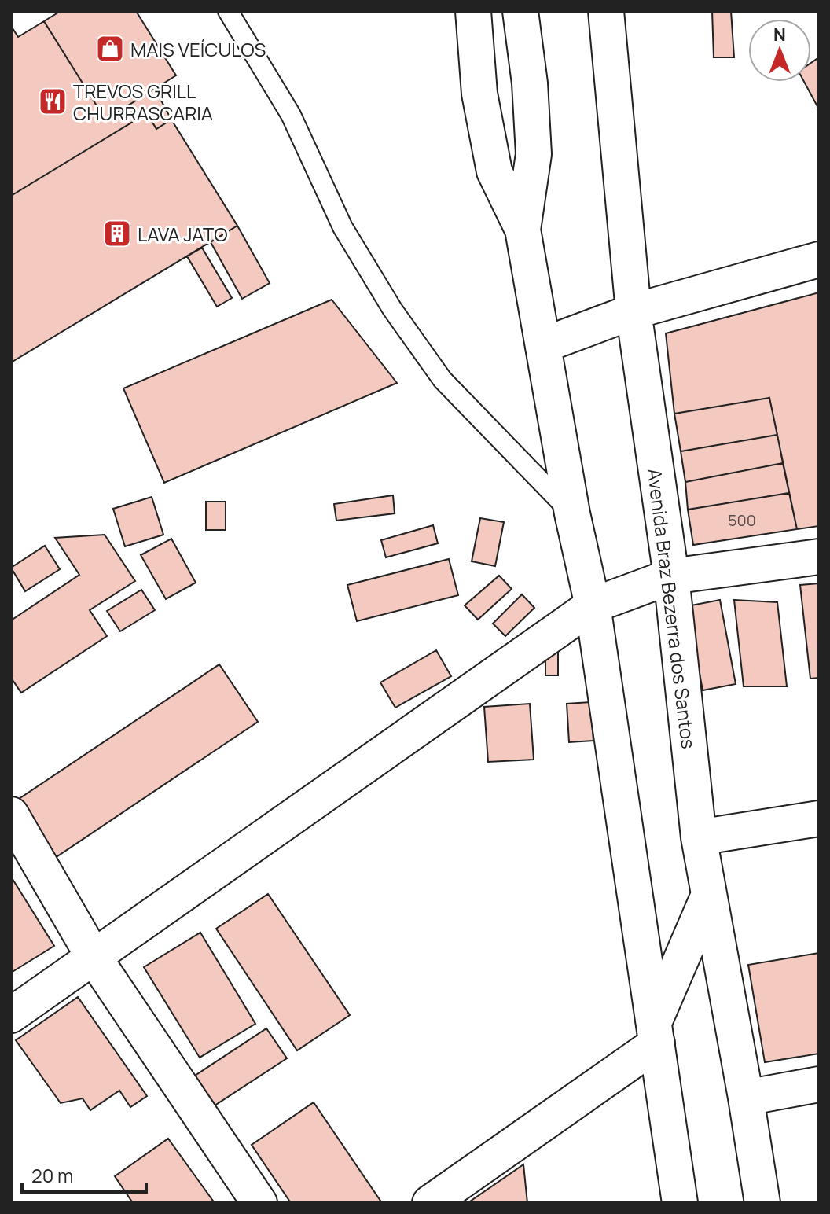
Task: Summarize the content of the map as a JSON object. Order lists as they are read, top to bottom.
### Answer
{
  "streets": {
    "street": ["Avenida Braz Bezerra dos Santos"]
  },
  "places": {
    "shop": ["MAIS VEÍCULOS"],
    "restaurant": ["TREVOS GRILL CHURRASCARIA"],
    "building": ["LAVA JATO"]
  },
  "house_numbers": ["500"],
  "scale_bar": "20 m",
  "north": "top"
}
